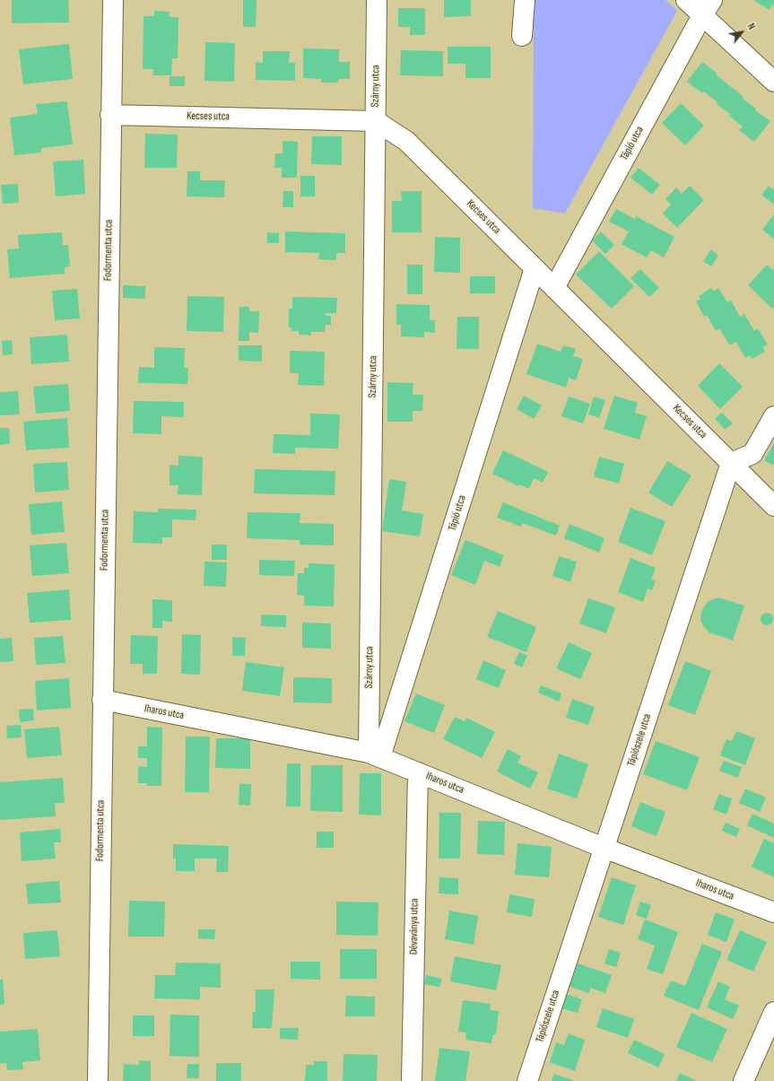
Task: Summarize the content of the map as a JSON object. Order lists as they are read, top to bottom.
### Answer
{
  "streets": {
    "street": [
      "Szárny utca",
      "Kecses utca",
      "Tápió utca",
      "Fodormenta utca",
      "Iharos utca",
      "Tápiószele utca",
      "Dévaványa utca"
    ]
  },
  "crossings": [
    ["Szárny utca", "Kecses utca"],
    ["Szárny utca", "Tápió utca"],
    ["Szárny utca", "Iharos utca"],
    ["Kecses utca", "Tápió utca"],
    ["Kecses utca", "Fodormenta utca"],
    ["Kecses utca", "Tápiószele utca"],
    ["Tápió utca", "Iharos utca"],
    ["Fodormenta utca", "Iharos utca"],
    ["Iharos utca", "Tápiószele utca"],
    ["Iharos utca", "Dévaványa utca"]
  ],
  "north": "top right"
}
